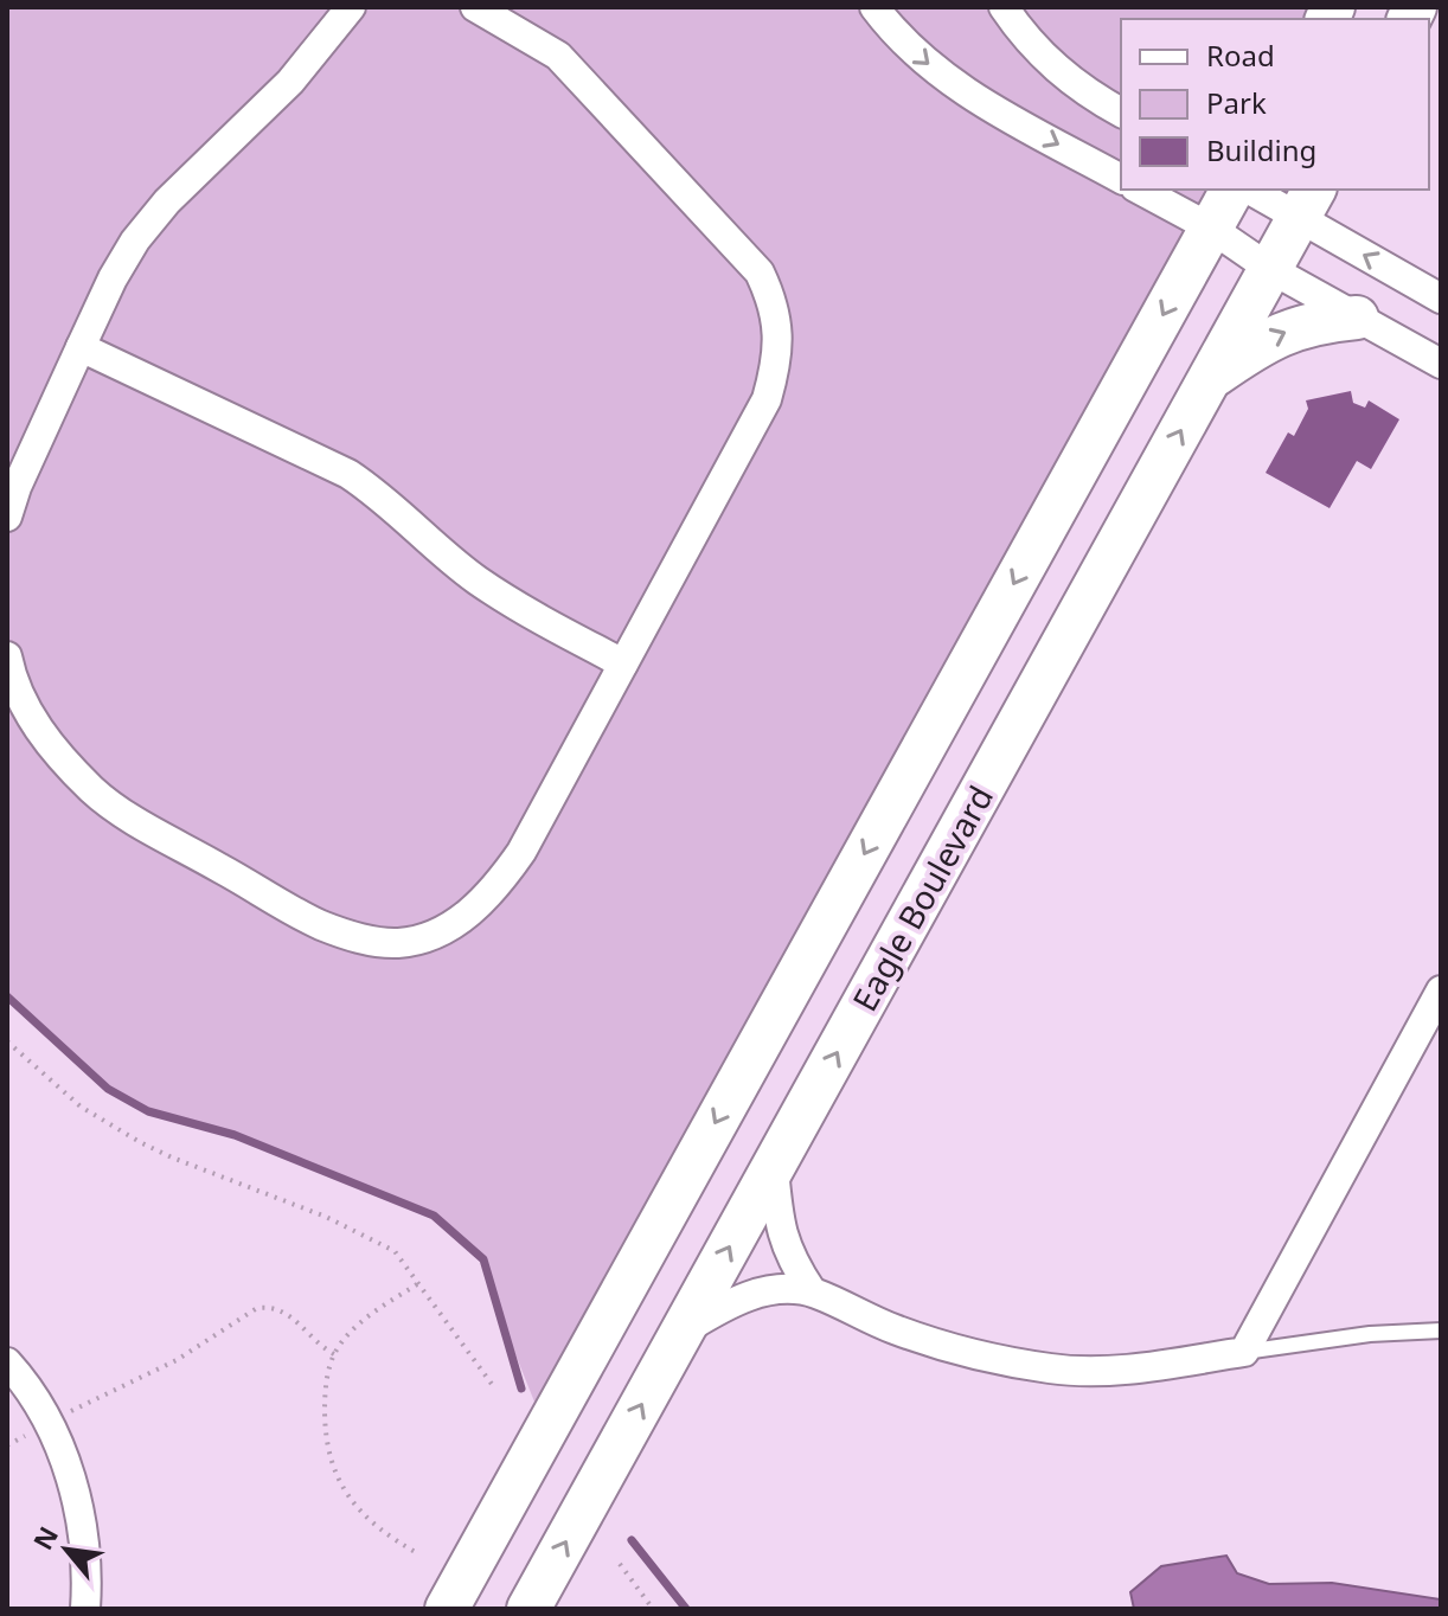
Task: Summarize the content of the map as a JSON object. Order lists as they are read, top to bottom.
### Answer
{
  "streets": {
    "street": ["Eagle Boulevard"]
  },
  "legend": ["Road", "Park", "Building"],
  "north": "top left"
}
